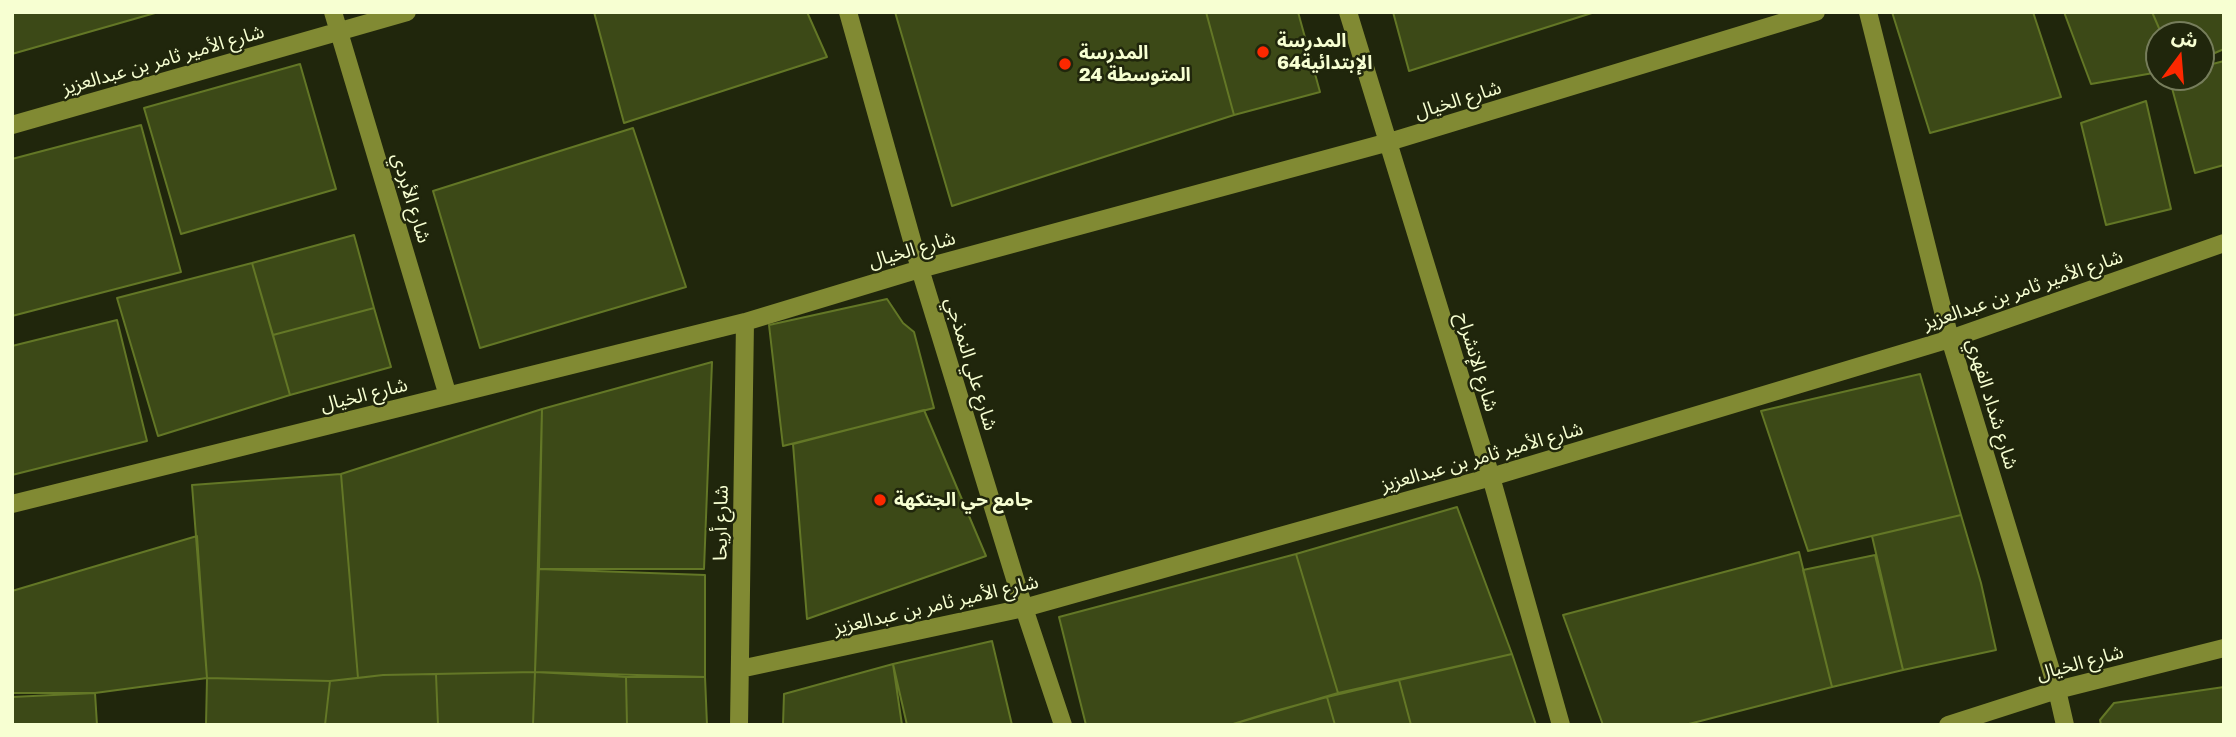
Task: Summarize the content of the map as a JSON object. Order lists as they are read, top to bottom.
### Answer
{
  "streets": {
    "street": [
      "شارع الأمير ثامر بن عبدالعزيز",
      "شارع الخيال",
      "شارع الأبردي",
      "شارع الإنشراح",
      "شارع علي النمذجي",
      "شارع شداد الفهري",
      "شارع أريحا"
    ]
  },
  "crossings": [
    ["شارع الأمير ثامر بن عبدالعزيز", "شارع الأبردي"],
    ["شارع الأمير ثامر بن عبدالعزيز", "شارع الإنشراح"],
    ["شارع الأمير ثامر بن عبدالعزيز", "شارع علي النمذجي"],
    ["شارع الأمير ثامر بن عبدالعزيز", "شارع شداد الفهري"],
    ["شارع الأمير ثامر بن عبدالعزيز", "شارع أريحا"],
    ["شارع الخيال", "شارع الأبردي"],
    ["شارع الخيال", "شارع الإنشراح"],
    ["شارع الخيال", "شارع علي النمذجي"],
    ["شارع الخيال", "شارع شداد الفهري"],
    ["شارع الخيال", "شارع أريحا"]
  ],
  "places": ["المدرسة الإبتدائية64", "المدرسة المتوسطة 24", "جامع حي الجتكهة"],
  "north": "top"
}
